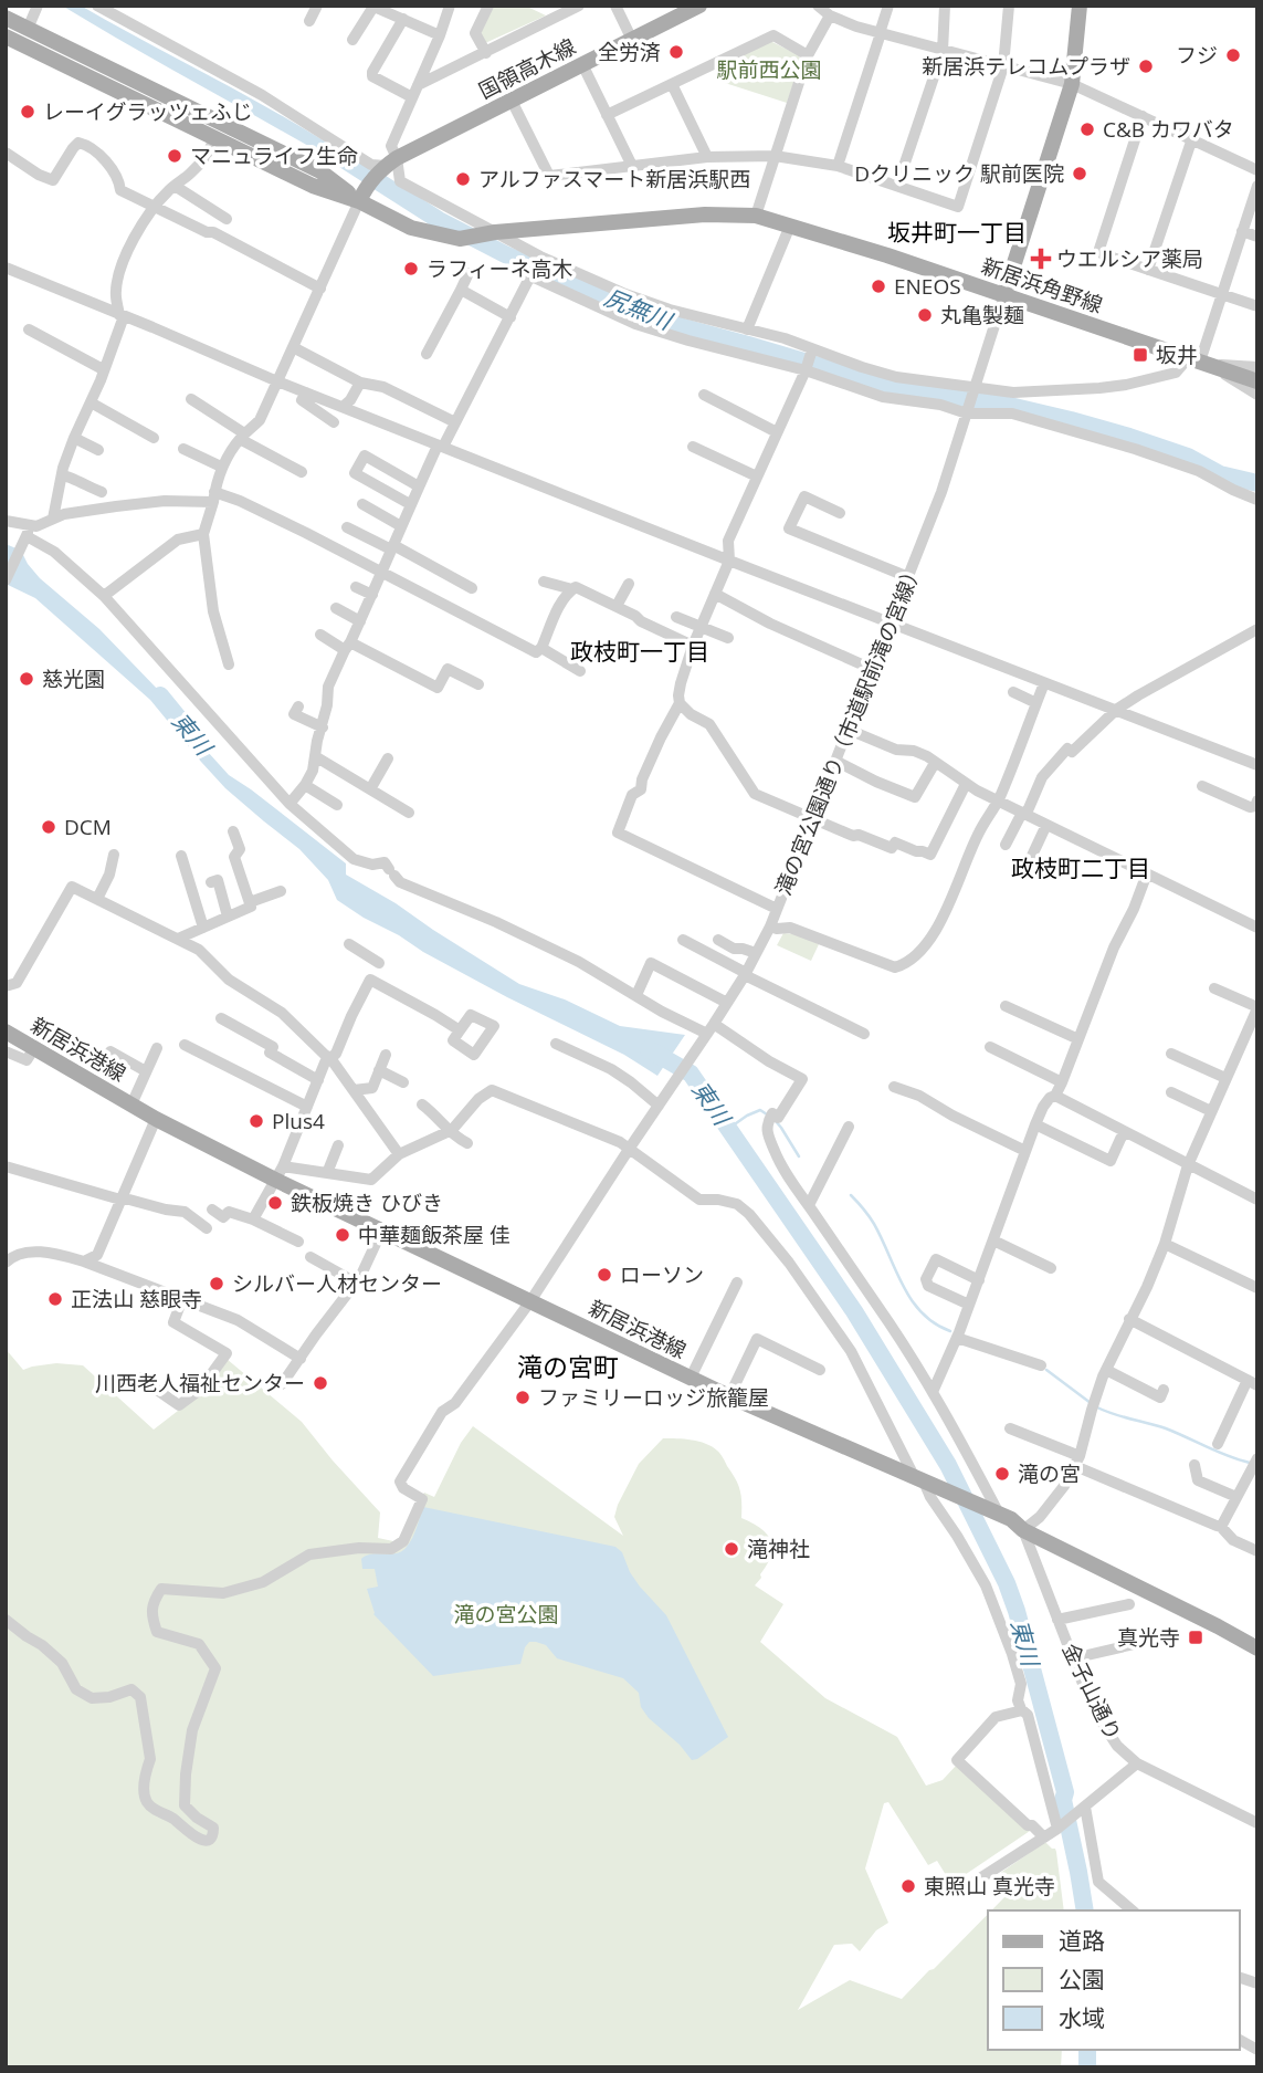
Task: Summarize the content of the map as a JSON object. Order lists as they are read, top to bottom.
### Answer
{
  "streets": {
    "main road": ["国領高木線", "新居浜角野線", "新居浜港線"],
    "street": ["滝の宮公園通り（市道駅前滝の宮線）", "金子山通り"]
  },
  "crossings": [
    ["新居浜港線", "金子山通り"]
  ],
  "districts": [
    "坂井町一丁目",
    "政枝町一丁目",
    "政枝町二丁目",
    "滝の宮町"
  ],
  "water": ["尻無川", "東川"],
  "parks": ["駅前西公園", "滝の宮公園"],
  "places": {
    "other": [
      "全労済",
      "フジ",
      "新居浜テレコムプラザ",
      "レーイグラッツェふじ",
      "C&B カワバタ",
      "マニュライフ生命",
      "Dクリニック 駅前医院",
      "アルファスマート新居浜駅西",
      "ラフィーネ高木",
      "ENEOS",
      "丸亀製麺",
      "慈光園",
      "DCM",
      "Plus4",
      "鉄板焼き ひびき",
      "中華麺飯茶屋 佳",
      "ローソン",
      "シルバー人材センター",
      "正法山 慈眼寺",
      "川西老人福祉センター",
      "ファミリーロッジ旅籠屋",
      "滝の宮",
      "滝神社",
      "東照山 真光寺"
    ],
    "health": ["ウエルシア薬局"],
    "transit": ["坂井", "真光寺"]
  },
  "legend": ["道路", "公園", "水域"]
}
